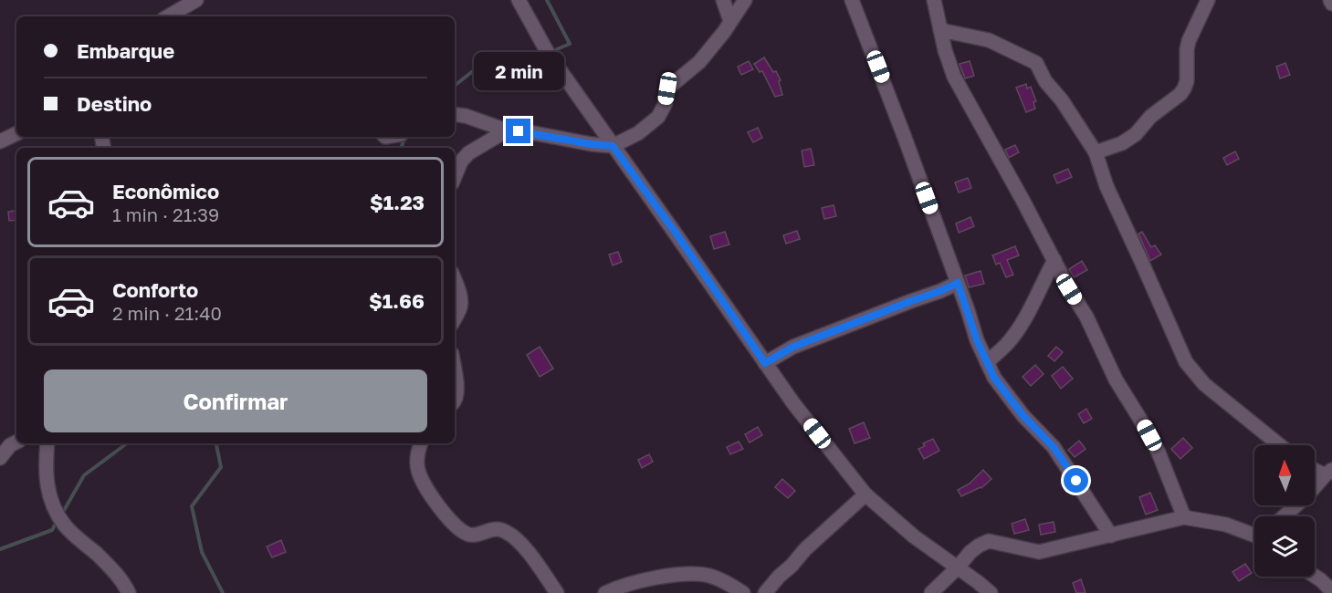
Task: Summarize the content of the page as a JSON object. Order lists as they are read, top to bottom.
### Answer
{
  "north": "top",
  "page": {
    "banner": ["Embarque", "Destino"],
    "bubble": "2 min",
    "list": [
      {
        "name": "Econômico",
        "note": "1 min · 21:39",
        "value": "$1.23"
      },
      {
        "name": "Conforto",
        "note": "2 min · 21:40",
        "value": "$1.66"
      }
    ],
    "buttons": "Confirmar"
  }
}
